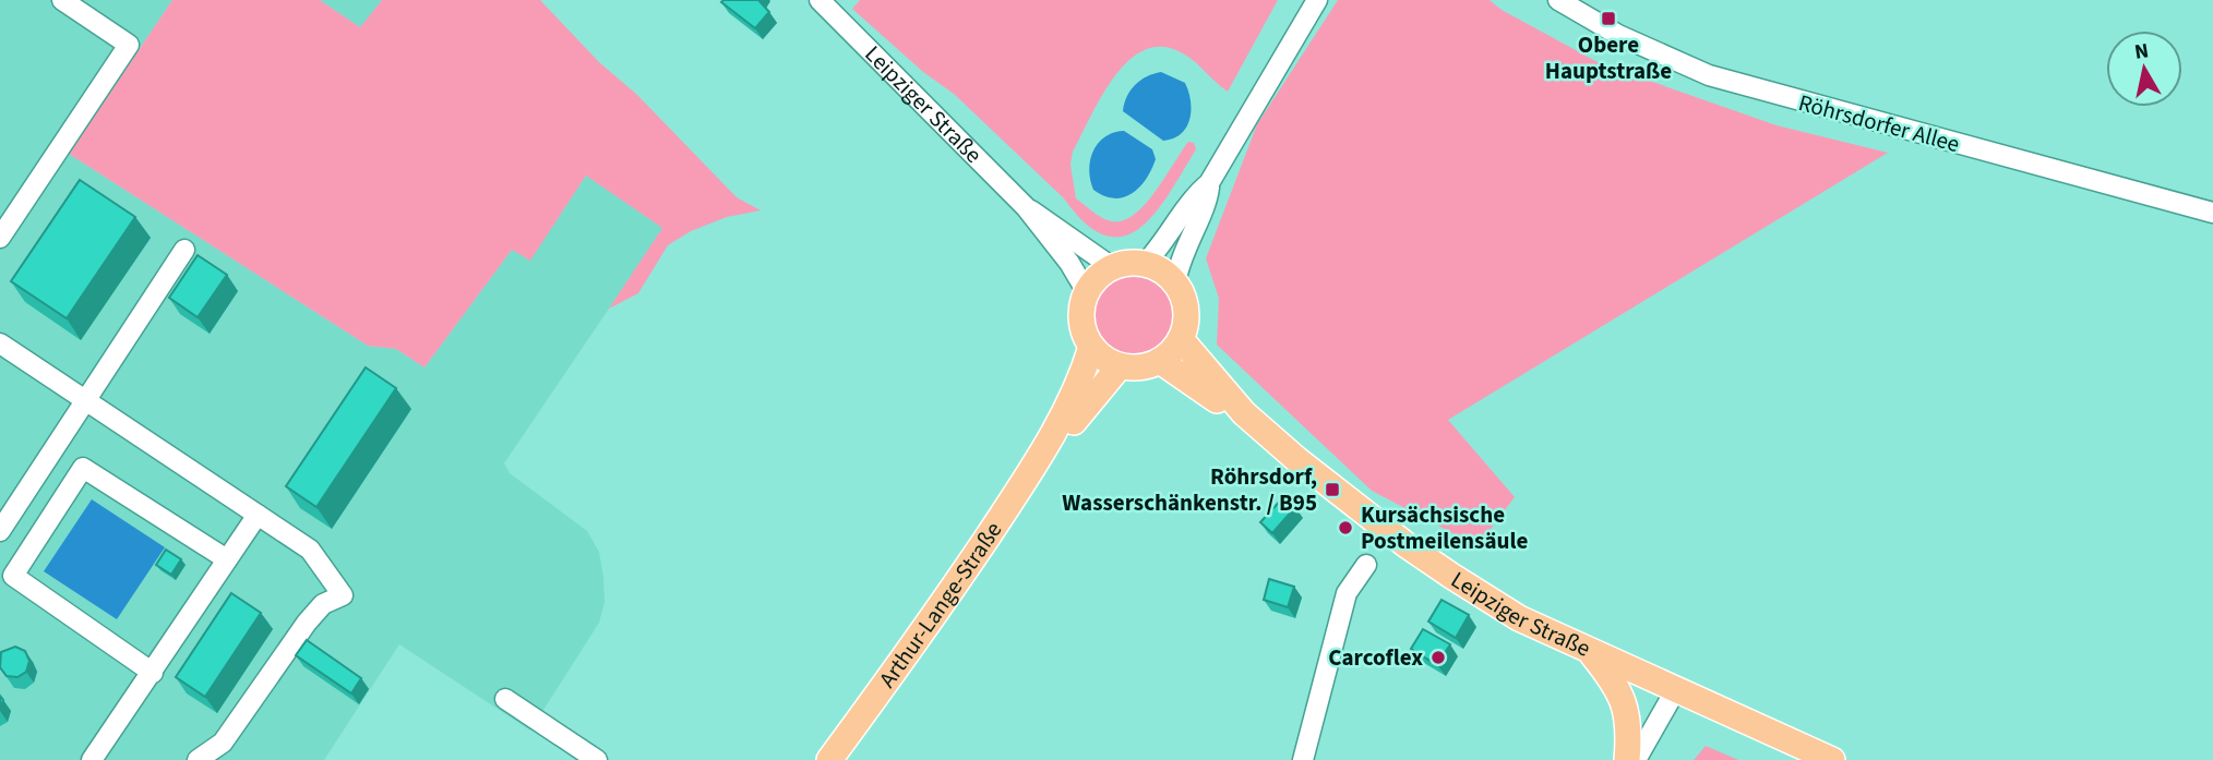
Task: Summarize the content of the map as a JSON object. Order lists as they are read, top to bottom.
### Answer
{
  "streets": {
    "main road": ["Leipziger Straße", "Arthur-Lange-Straße"],
    "street": ["Röhrsdorfer Allee"]
  },
  "crossings": [
    ["Leipziger Straße", "Arthur-Lange-Straße"]
  ],
  "places": {
    "transit": ["Obere Hauptstraße", "Röhrsdorf, Wasserschänkenstr. / B95"],
    "other": ["Kursächsische Postmeilensäule", "Carcoflex"]
  },
  "north": "top"
}
